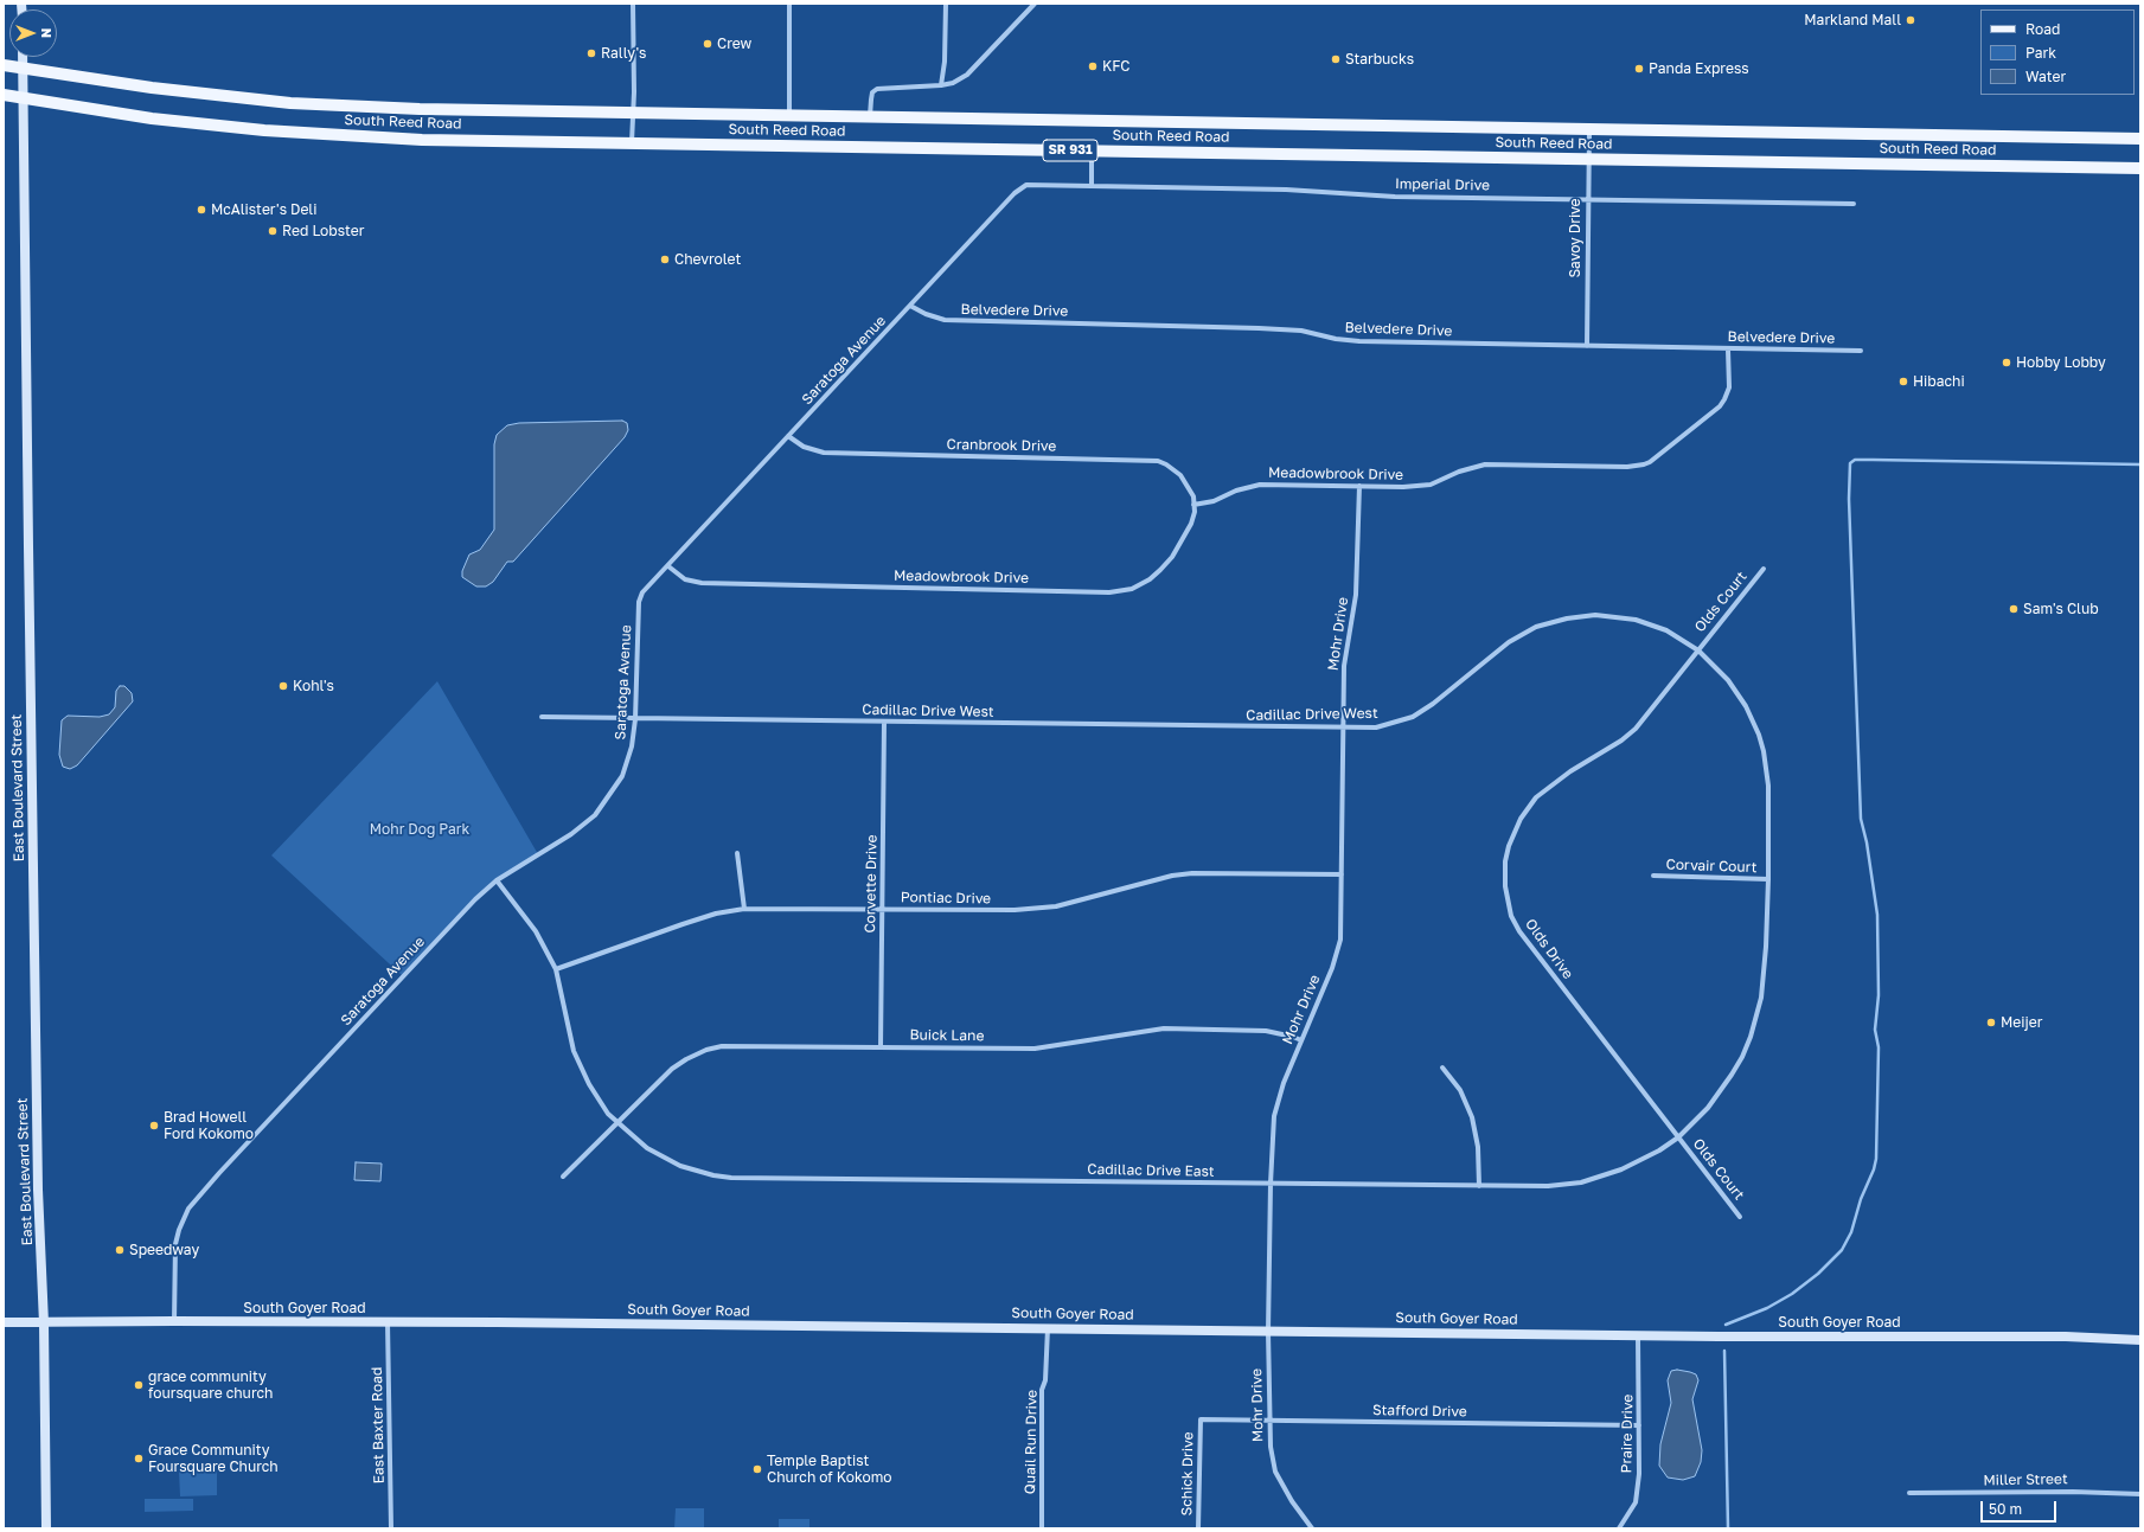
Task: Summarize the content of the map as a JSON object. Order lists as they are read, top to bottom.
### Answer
{
  "streets": {
    "main road": ["South Reed Road", "SR 931"],
    "street": [
      "Imperial Drive",
      "Savoy Drive",
      "Belvedere Drive",
      "Saratoga Avenue",
      "Cranbrook Drive",
      "Meadowbrook Drive",
      "Olds Court",
      "Mohr Drive",
      "Cadillac Drive West",
      "East Boulevard Street",
      "Corvair Court",
      "Corvette Drive",
      "Pontiac Drive",
      "Olds Drive",
      "Buick Lane",
      "Cadillac Drive East",
      "South Goyer Road",
      "Stafford Drive",
      "East Baxter Road",
      "Praire Drive",
      "Quail Run Drive",
      "Schick Drive",
      "Miller Street"
    ]
  },
  "crossings": [
    ["South Reed Road", "Savoy Drive"],
    ["South Reed Road", "East Boulevard Street"],
    ["Imperial Drive", "Savoy Drive"],
    ["Imperial Drive", "Saratoga Avenue"],
    ["Savoy Drive", "Belvedere Drive"],
    ["Belvedere Drive", "Saratoga Avenue"],
    ["Belvedere Drive", "Meadowbrook Drive"],
    ["Saratoga Avenue", "Cranbrook Drive"],
    ["Saratoga Avenue", "Meadowbrook Drive"],
    ["Saratoga Avenue", "Cadillac Drive West"],
    ["Saratoga Avenue", "Cadillac Drive East"],
    ["Saratoga Avenue", "South Goyer Road"],
    ["Cranbrook Drive", "Meadowbrook Drive"],
    ["Meadowbrook Drive", "Mohr Drive"],
    ["Olds Court", "Cadillac Drive West"],
    ["Olds Court", "Olds Drive"],
    ["Olds Court", "Cadillac Drive East"],
    ["Mohr Drive", "Cadillac Drive West"],
    ["Mohr Drive", "Pontiac Drive"],
    ["Mohr Drive", "Buick Lane"],
    ["Mohr Drive", "Cadillac Drive East"],
    ["Mohr Drive", "South Goyer Road"],
    ["Mohr Drive", "Stafford Drive"],
    ["Cadillac Drive West", "Corvair Court"],
    ["Cadillac Drive West", "Corvette Drive"],
    ["Cadillac Drive West", "Olds Drive"],
    ["Cadillac Drive West", "Cadillac Drive East"],
    ["East Boulevard Street", "South Goyer Road"],
    ["Corvair Court", "Cadillac Drive East"],
    ["Corvette Drive", "Pontiac Drive"],
    ["Corvette Drive", "Buick Lane"],
    ["Pontiac Drive", "Cadillac Drive East"],
    ["Olds Drive", "Cadillac Drive East"],
    ["Buick Lane", "Cadillac Drive East"],
    ["South Goyer Road", "East Baxter Road"],
    ["South Goyer Road", "Praire Drive"],
    ["South Goyer Road", "Quail Run Drive"],
    ["Stafford Drive", "Praire Drive"],
    ["Stafford Drive", "Schick Drive"]
  ],
  "parks": ["Mohr Dog Park"],
  "places": [
    "Markland Mall",
    "Crew",
    "Rally's",
    "Starbucks",
    "KFC",
    "Panda Express",
    "McAlister's Deli",
    "Red Lobster",
    "Chevrolet",
    "Hobby Lobby",
    "Hibachi",
    "Sam's Club",
    "Kohl's",
    "Meijer",
    "Brad Howell Ford Kokomo",
    "Speedway",
    "grace community foursquare church",
    "Grace Community Foursquare Church",
    "Temple Baptist Church of Kokomo"
  ],
  "legend": ["Road", "Park", "Water"],
  "scale_bar": "50 m",
  "north": "right"
}
